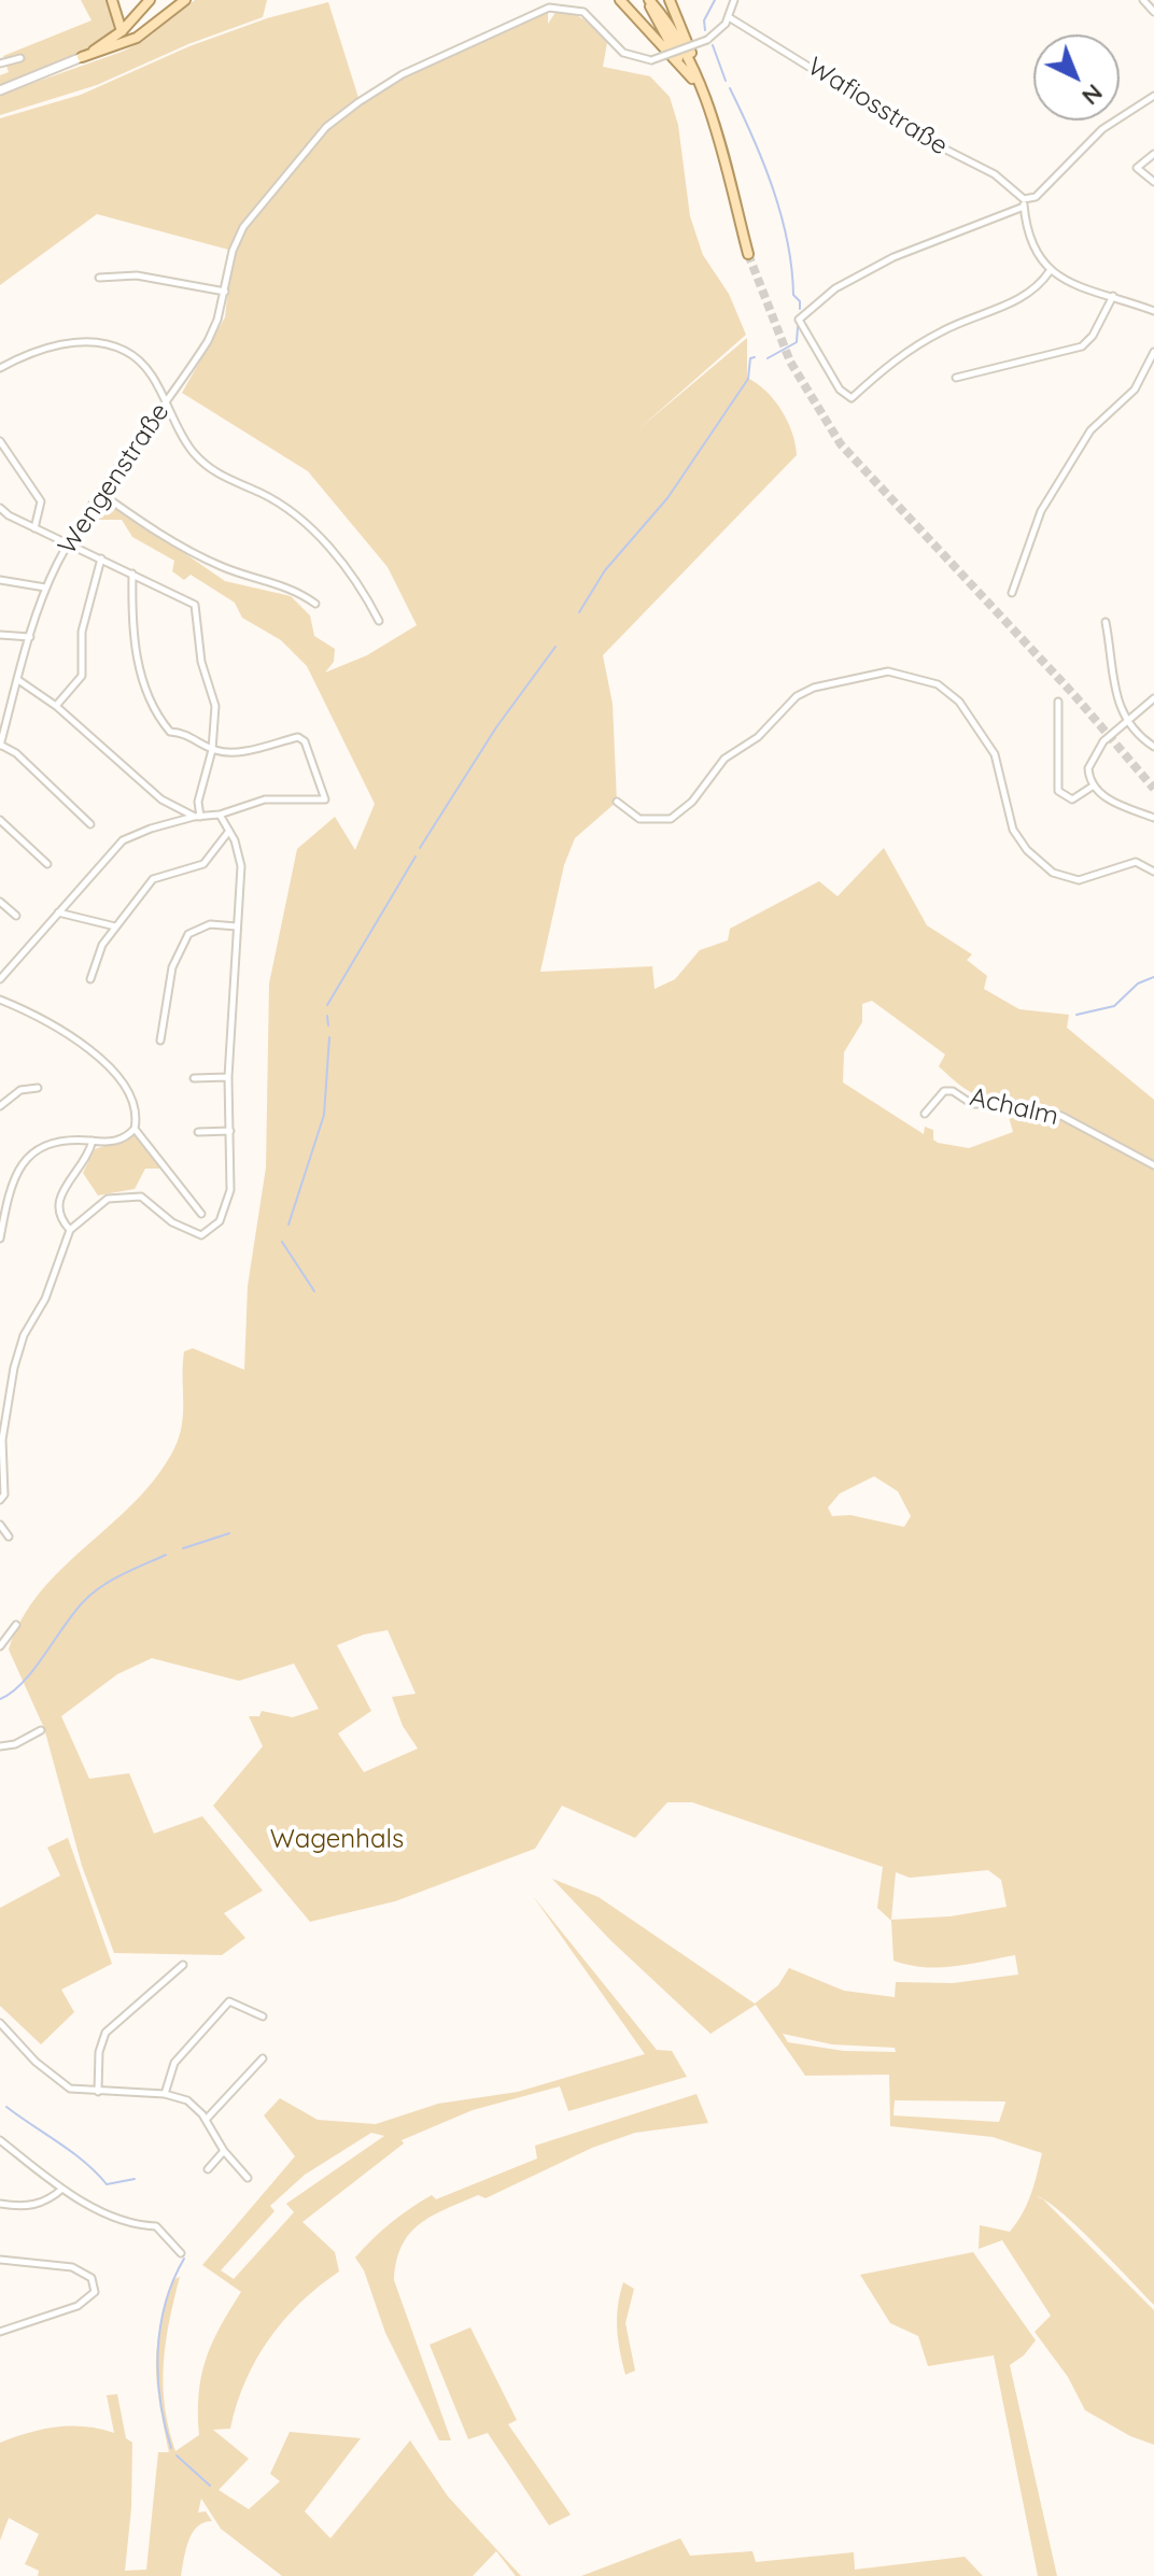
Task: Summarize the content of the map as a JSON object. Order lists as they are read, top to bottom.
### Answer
{
  "streets": {
    "street": ["Wafiosstraße", "Wengenstraße", "Achalm"]
  },
  "crossings": [
    ["Wafiosstraße", "Wengenstraße"]
  ],
  "parks": ["Wagenhals"],
  "north": "bottom right"
}
